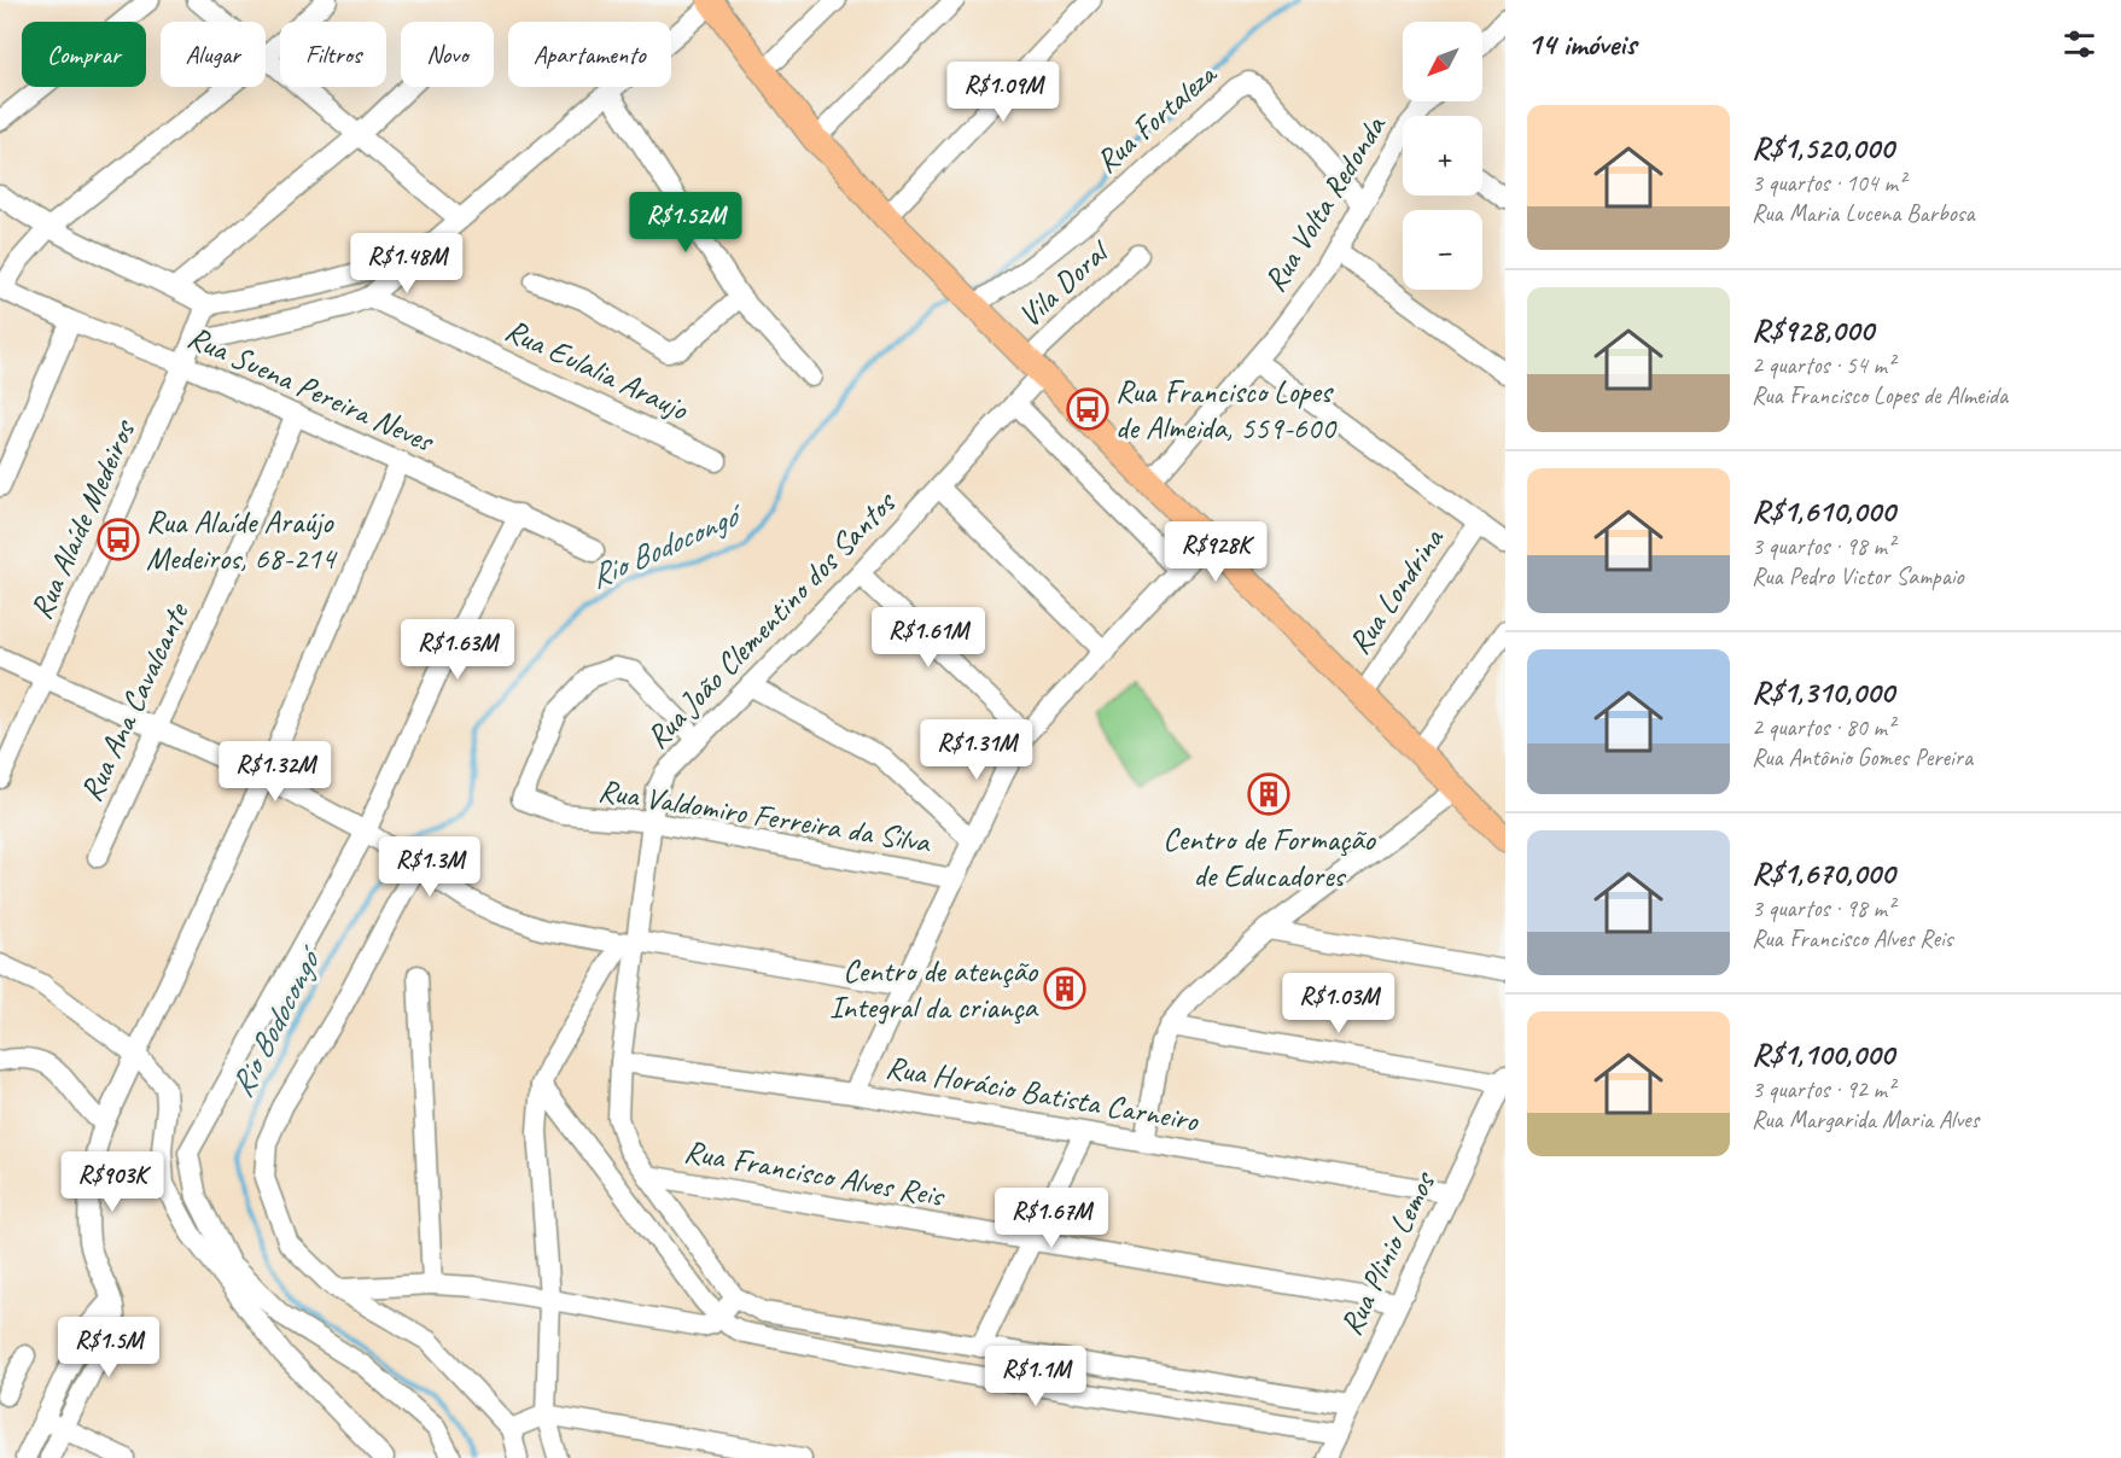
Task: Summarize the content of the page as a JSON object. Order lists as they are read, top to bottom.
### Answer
{
  "streets": {
    "street": [
      "Rua Fortaleza",
      "Rua Volta Redonda",
      "Vila Doral",
      "Rua Eulalia Araujo",
      "Rua Suena Pereira Neves",
      "Rua Alaíde Medeiros",
      "Rua Londrina",
      "Rua João Clementino dos Santos",
      "Rua Ana Cavalcante",
      "Rua Valdomiro Ferreira da Silva",
      "Rua Horácio Batista Carneiro",
      "Rua Francisco Alves Reis",
      "Rua Plinio Lemos"
    ]
  },
  "crossings": [
    ["Rua Fortaleza", "Rua Volta Redonda"],
    ["Vila Doral", "Rua João Clementino dos Santos"],
    ["Rua Suena Pereira Neves", "Rua Alaíde Medeiros"],
    ["Rua Suena Pereira Neves", "Rua Ana Cavalcante"],
    ["Rua João Clementino dos Santos", "Rua Valdomiro Ferreira da Silva"],
    ["Rua João Clementino dos Santos", "Rua Horácio Batista Carneiro"],
    ["Rua João Clementino dos Santos", "Rua Francisco Alves Reis"],
    ["Rua João Clementino dos Santos", "Rua Plinio Lemos"],
    ["Rua Horácio Batista Carneiro", "Rua Plinio Lemos"],
    ["Rua Francisco Alves Reis", "Rua Plinio Lemos"]
  ],
  "water": ["Rio Bodocongó"],
  "places": {
    "bus stop": ["Rua Francisco Lopes de Almeida, 559-600", "Rua Alaíde Araújo Medeiros, 68-214"],
    "building": ["Centro de Formação de Educadores", "Centro de atenção Integral da criança"]
  },
  "north": "bottom left",
  "page": {
    "heading": "14 imóveis",
    "map_buttons": ["+", "−"],
    "chip": [
      "Comprar",
      "Alugar",
      "Filtros",
      "Novo",
      "Apartamento"
    ],
    "price": [
      "R$1.09M",
      "R$1.52M",
      "R$1.48M",
      "R$928K",
      "R$1.61M",
      "R$1.63M",
      "R$1.31M",
      "R$1.32M",
      "R$1.3M",
      "R$1.03M",
      "R$903K",
      "R$1.67M",
      "R$1.5M",
      "R$1.1M"
    ],
    "list": [
      {
        "name": "R$1,520,000",
        "note": "3 quartos · 104 m² · Rua Maria Lucena Barbosa"
      },
      {
        "name": "R$928,000",
        "note": "2 quartos · 54 m² · Rua Francisco Lopes de Almeida"
      },
      {
        "name": "R$1,610,000",
        "note": "3 quartos · 98 m² · Rua Pedro Victor Sampaio"
      },
      {
        "name": "R$1,310,000",
        "note": "2 quartos · 80 m² · Rua Antônio Gomes Pereira"
      },
      {
        "name": "R$1,670,000",
        "note": "3 quartos · 98 m² · Rua Francisco Alves Reis"
      },
      {
        "name": "R$1,100,000",
        "note": "3 quartos · 92 m² · Rua Margarida Maria Alves"
      }
    ]
  }
}
